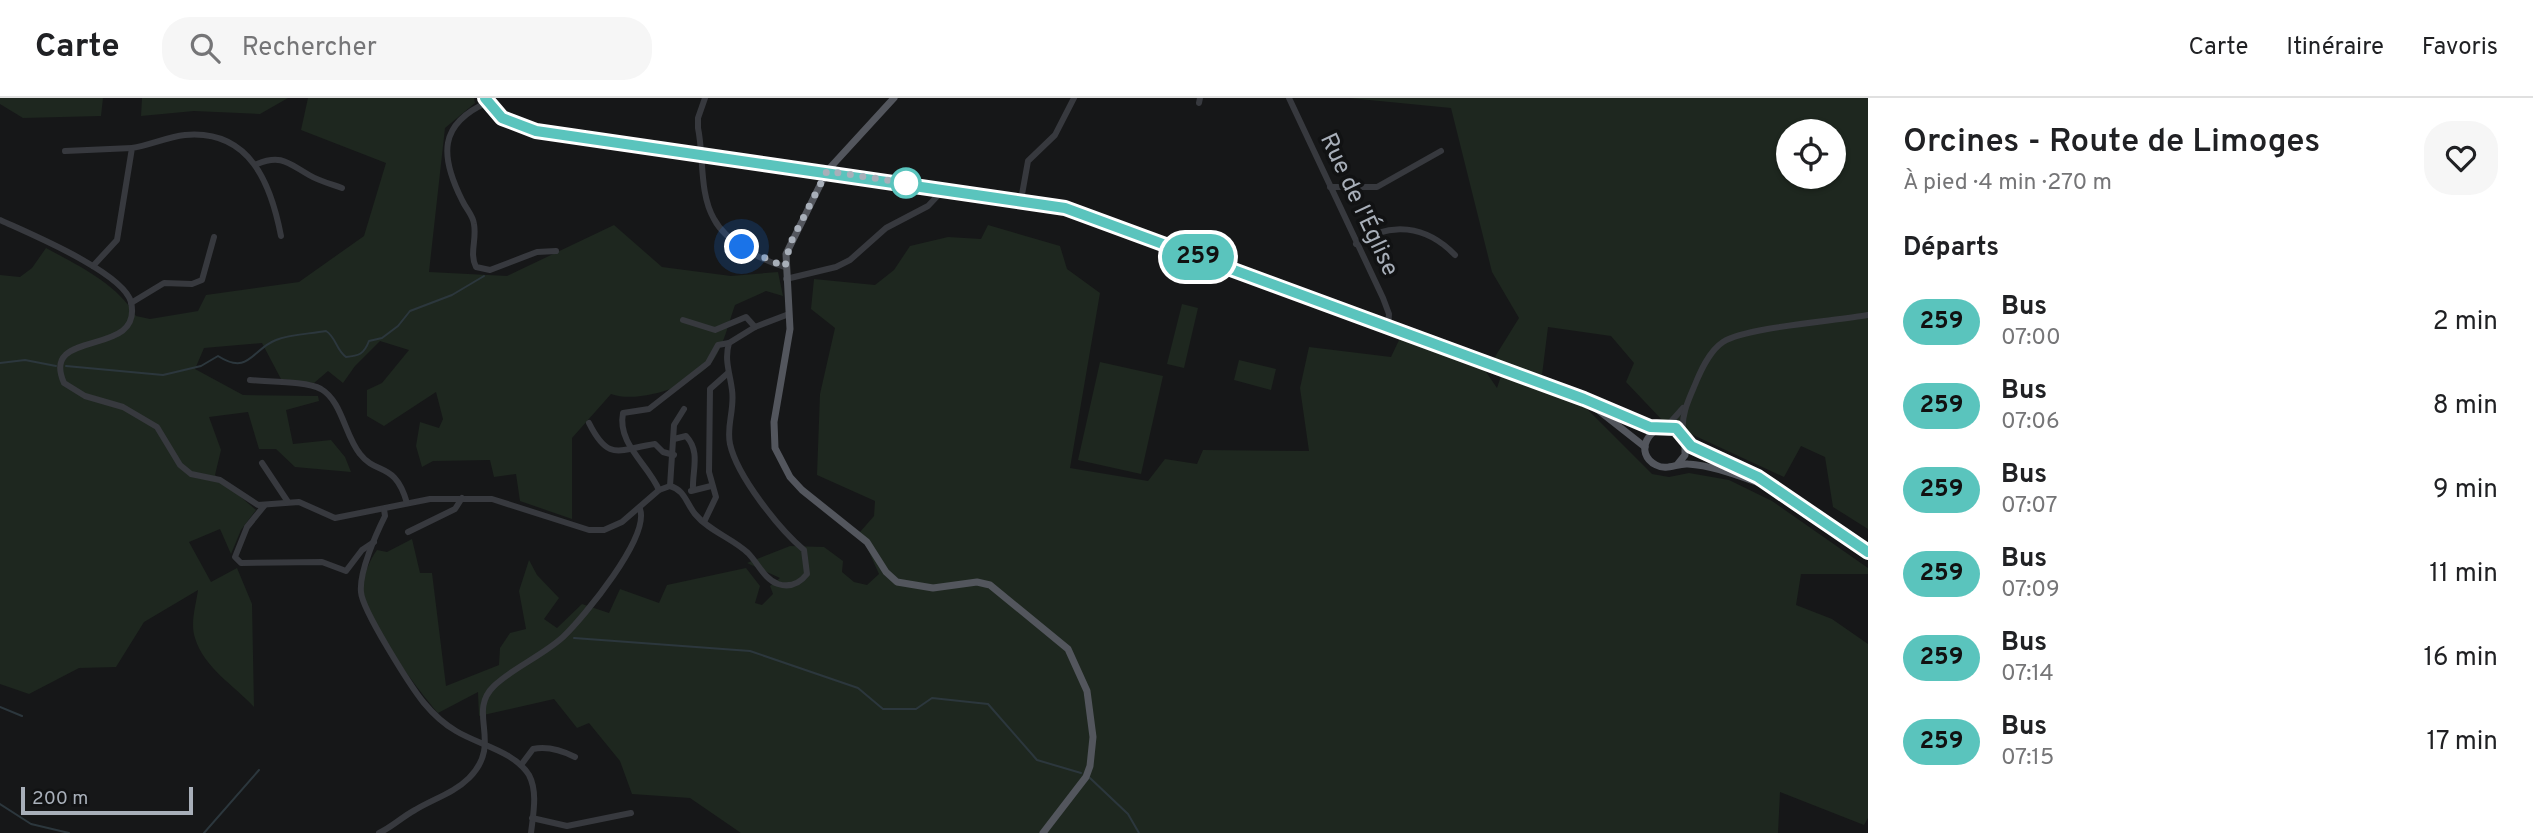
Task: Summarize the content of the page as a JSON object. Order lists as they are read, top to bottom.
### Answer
{
  "streets": {
    "street": ["Rue de l'Église"]
  },
  "lines": ["bus line 259"],
  "scale_bar": "200 m",
  "page": {
    "header": "Carte",
    "search": "Rechercher",
    "nav": ["Carte", "Itinéraire", "Favoris"],
    "on_map": "259",
    "heading": [
      ["Orcines - Route de Limoges", "À pied · 4 min · 270 m"],
      "Départs"
    ],
    "list": [
      {
        "mark": "259",
        "name": "Bus",
        "note": "07:00",
        "value": "2 min"
      },
      {
        "mark": "259",
        "name": "Bus",
        "note": "07:06",
        "value": "8 min"
      },
      {
        "mark": "259",
        "name": "Bus",
        "note": "07:07",
        "value": "9 min"
      },
      {
        "mark": "259",
        "name": "Bus",
        "note": "07:09",
        "value": "11 min"
      },
      {
        "mark": "259",
        "name": "Bus",
        "note": "07:14",
        "value": "16 min"
      },
      {
        "mark": "259",
        "name": "Bus",
        "note": "07:15",
        "value": "17 min"
      }
    ],
    "scale": "200 m"
  }
}
